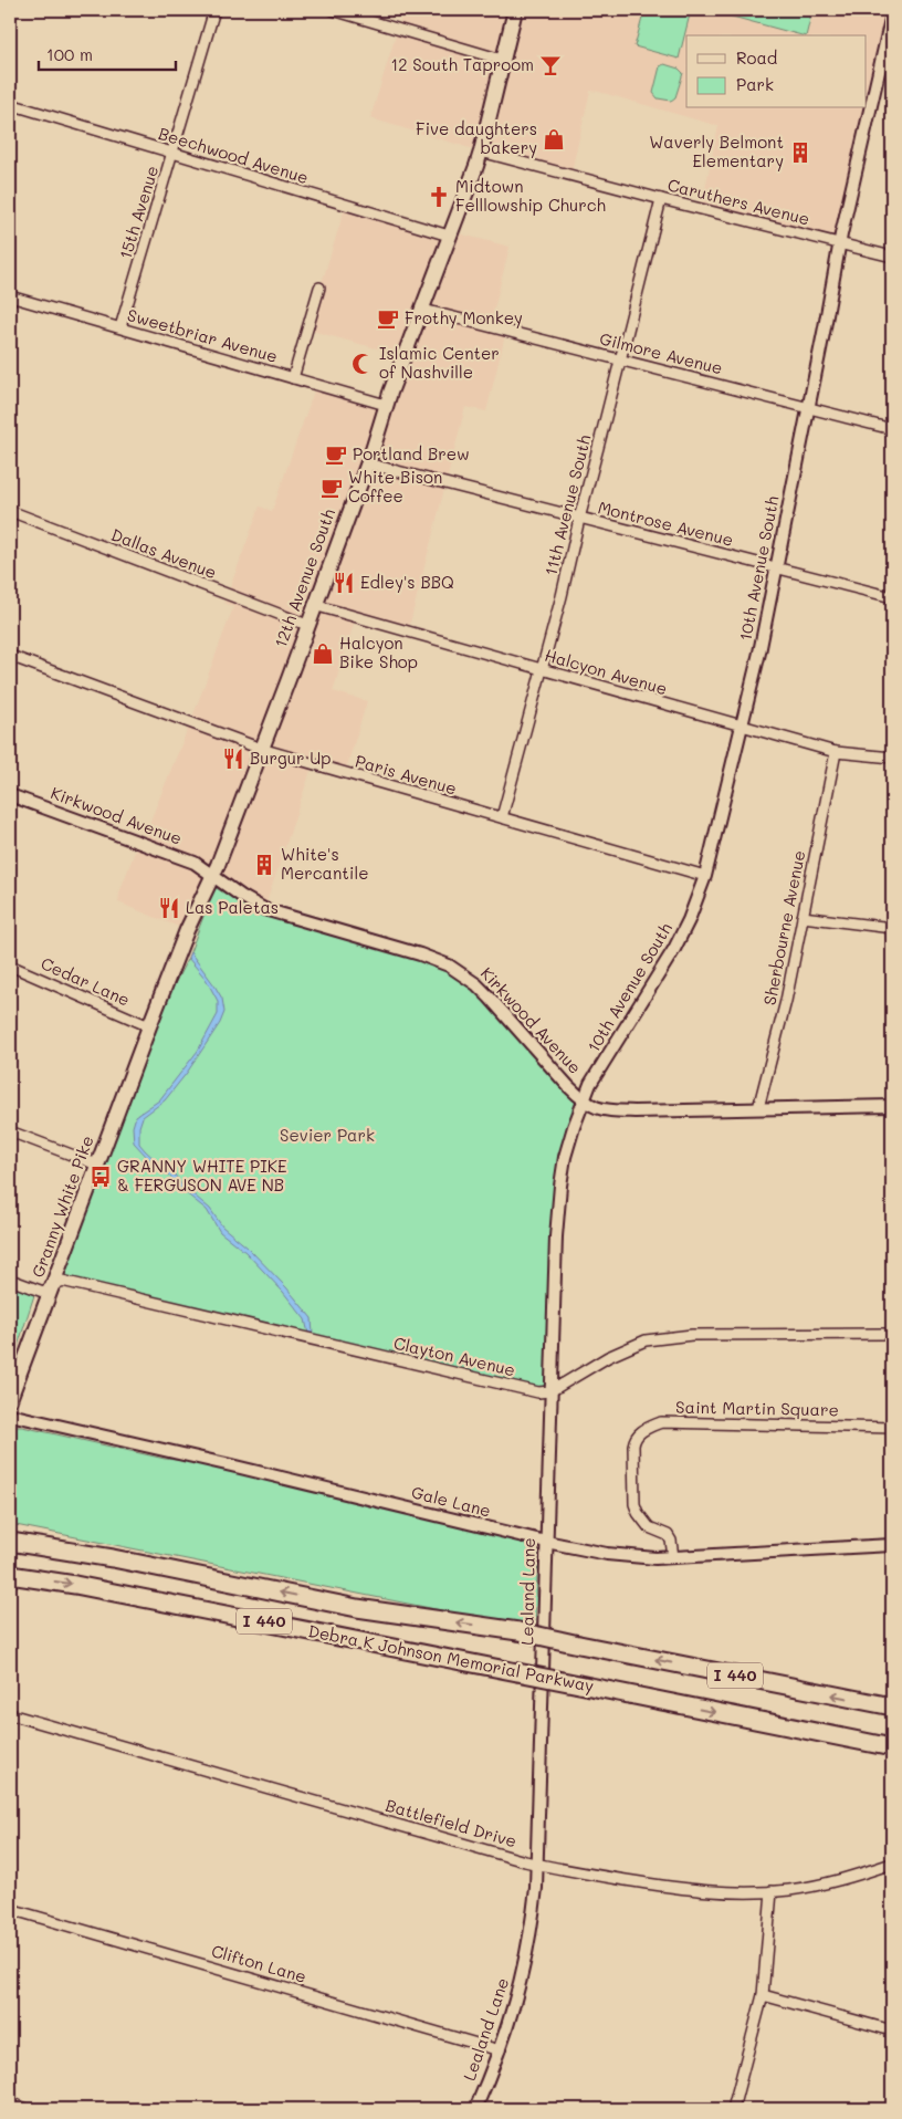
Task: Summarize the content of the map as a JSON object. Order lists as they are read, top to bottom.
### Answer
{
  "streets": {
    "highway": ["I 440", "Debra K Johnson Memorial Parkway"],
    "main road": ["12th Avenue South", "Granny White Pike"],
    "street": [
      "Beechwood Avenue",
      "Caruthers Avenue",
      "15th Avenue",
      "Sweetbriar Avenue",
      "Gilmore Avenue",
      "11th Avenue South",
      "Montrose Avenue",
      "Dallas Avenue",
      "10th Avenue South",
      "Halcyon Avenue",
      "Paris Avenue",
      "Kirkwood Avenue",
      "Sherbourne Avenue",
      "Cedar Lane",
      "Clayton Avenue",
      "Saint Martin Square",
      "Gale Lane",
      "Lealand Lane",
      "Battlefield Drive",
      "Clifton Lane"
    ]
  },
  "crossings": [
    ["Beechwood Avenue", "15th Avenue"],
    ["Beechwood Avenue", "12th Avenue South"],
    ["Caruthers Avenue", "11th Avenue South"],
    ["Caruthers Avenue", "10th Avenue South"],
    ["Caruthers Avenue", "12th Avenue South"],
    ["15th Avenue", "Sweetbriar Avenue"],
    ["Sweetbriar Avenue", "12th Avenue South"],
    ["Gilmore Avenue", "11th Avenue South"],
    ["Gilmore Avenue", "10th Avenue South"],
    ["Gilmore Avenue", "12th Avenue South"],
    ["11th Avenue South", "Montrose Avenue"],
    ["11th Avenue South", "Halcyon Avenue"],
    ["11th Avenue South", "Paris Avenue"],
    ["Montrose Avenue", "10th Avenue South"],
    ["Montrose Avenue", "12th Avenue South"],
    ["Dallas Avenue", "12th Avenue South"],
    ["10th Avenue South", "Halcyon Avenue"],
    ["10th Avenue South", "Paris Avenue"],
    ["10th Avenue South", "Kirkwood Avenue"],
    ["10th Avenue South", "Lealand Lane"],
    ["12th Avenue South", "Halcyon Avenue"],
    ["12th Avenue South", "Paris Avenue"],
    ["12th Avenue South", "Kirkwood Avenue"],
    ["12th Avenue South", "Cedar Lane"],
    ["12th Avenue South", "Granny White Pike"],
    ["Halcyon Avenue", "Sherbourne Avenue"],
    ["Kirkwood Avenue", "Sherbourne Avenue"],
    ["Kirkwood Avenue", "Lealand Lane"],
    ["Cedar Lane", "Granny White Pike"],
    ["Granny White Pike", "Clayton Avenue"],
    ["Clayton Avenue", "Lealand Lane"],
    ["Saint Martin Square", "Gale Lane"],
    ["Gale Lane", "Lealand Lane"],
    ["Lealand Lane", "Battlefield Drive"],
    ["Lealand Lane", "Clifton Lane"]
  ],
  "parks": ["Sevier Park"],
  "places": {
    "bar": ["12 South Taproom"],
    "shop": ["Five daughters bakery", "Halcyon Bike Shop"],
    "building": ["Waverly Belmont Elementary", "White's Mercantile"],
    "church": ["Midtown Felllowship Church"],
    "cafe": ["Frothy Monkey", "Portland Brew", "White Bison Coffee"],
    "mosque": ["Islamic Center of Nashville"],
    "restaurant": ["Edley's BBQ", "Burgur Up", "Las Paletas"],
    "bus stop": ["GRANNY WHITE PIKE & FERGUSON AVE NB"]
  },
  "legend": ["Road", "Park"],
  "scale_bar": "100 m"
}
